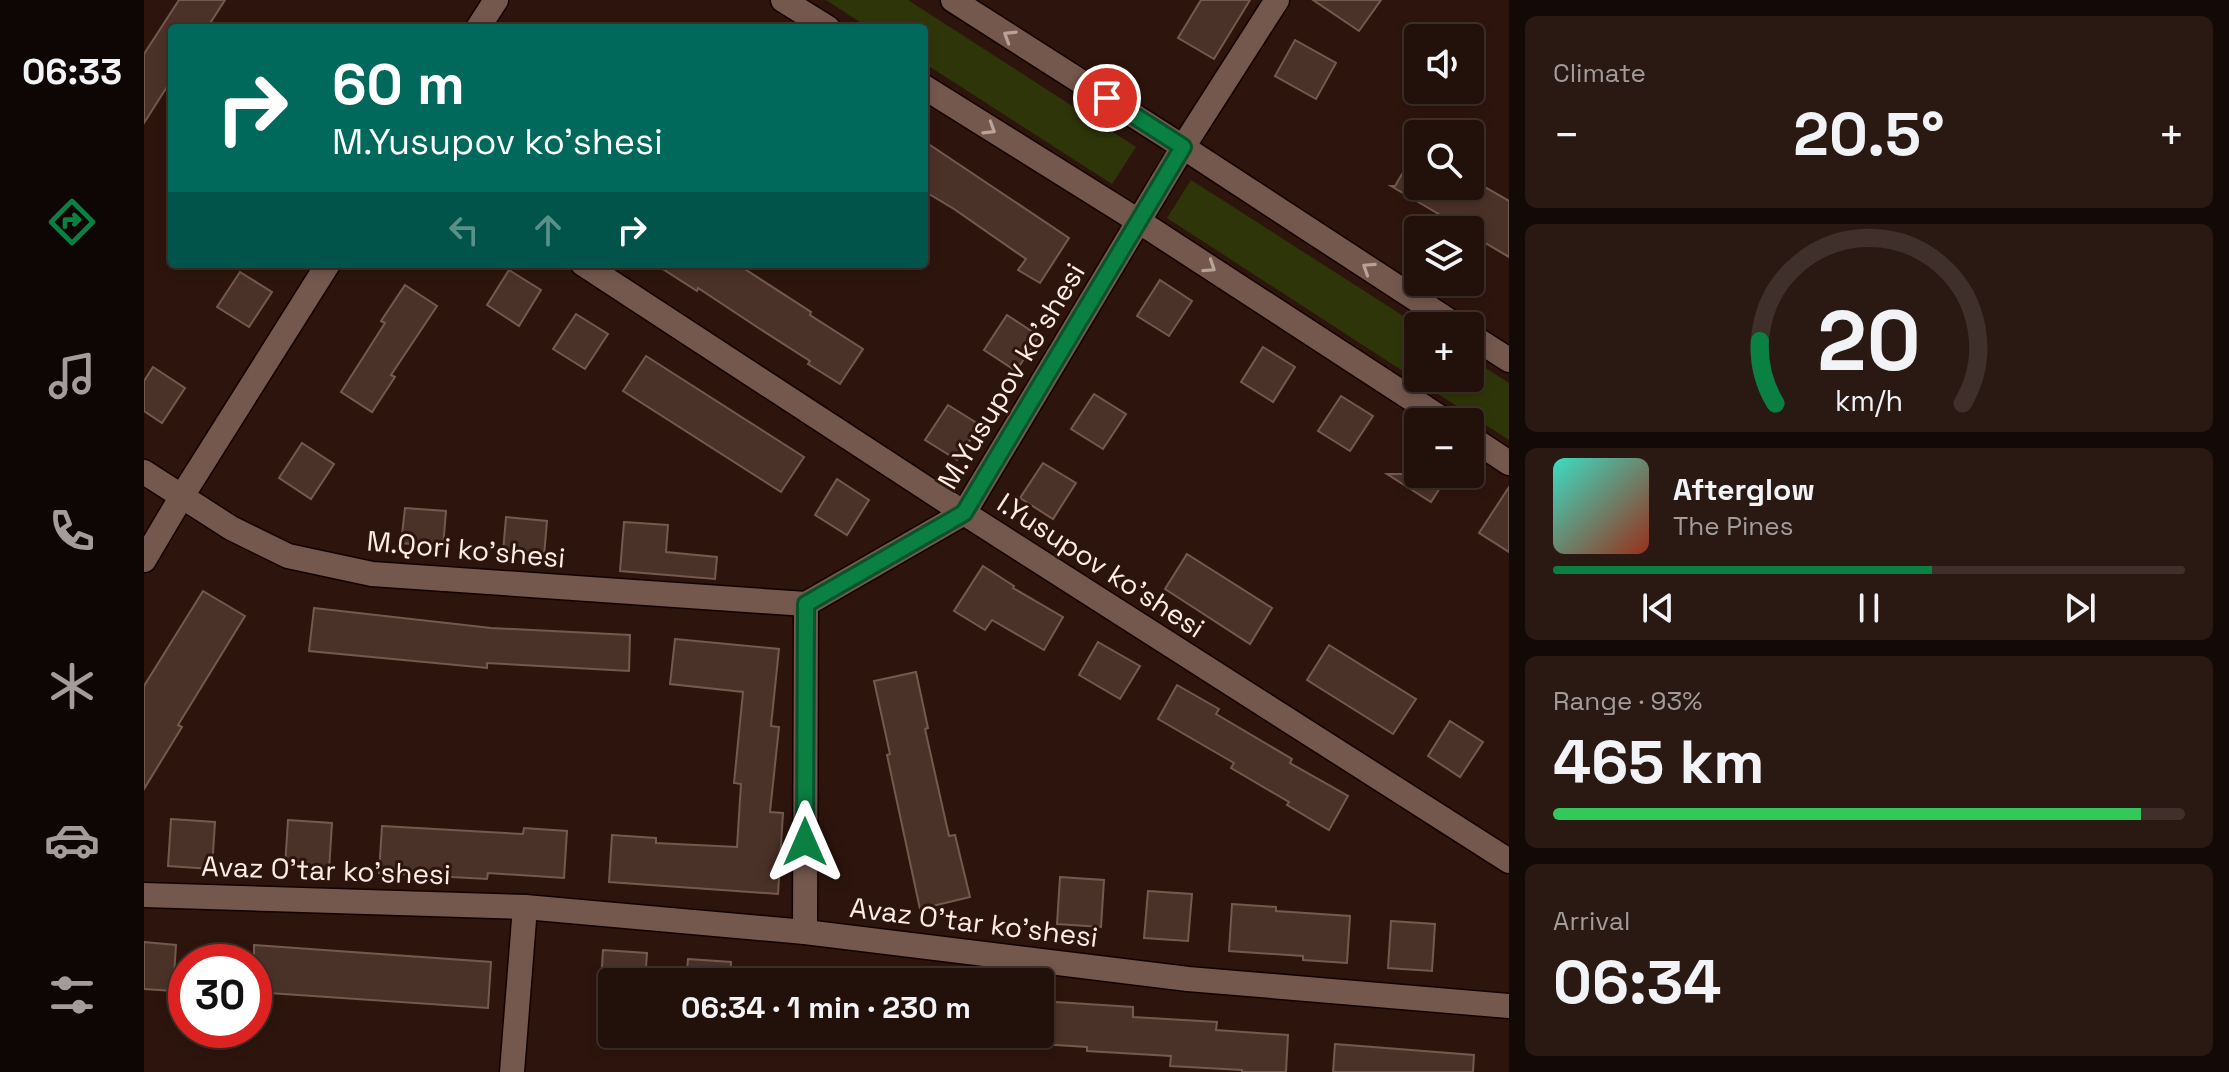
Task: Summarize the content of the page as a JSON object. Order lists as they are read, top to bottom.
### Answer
{
  "streets": {
    "street": [
      "M.Yusupov ko'shesi",
      "M.Qori ko'shesi",
      "I.Yusupov ko'shesi",
      "Avaz O'tar ko'shesi"
    ]
  },
  "crossings": [
    ["M.Yusupov ko'shesi", "M.Qori ko'shesi"],
    ["M.Yusupov ko'shesi", "I.Yusupov ko'shesi"]
  ],
  "page": {
    "tabs": "06:33",
    "tile": [
      "Climate",
      ["Range · 93%", "465 km"],
      ["Arrival", "06:34"]
    ],
    "map_buttons": ["+", "−"],
    "turn": ["60 m", "M.Yusupov ko'shesi"],
    "heat": ["−", "20.5°", "+"],
    "song": ["Afterglow", "The Pines"],
    "limit": "30",
    "trip": "06:34 · 1 min · 230 m",
    "gauge": ["20", "km/h"]
  }
}
